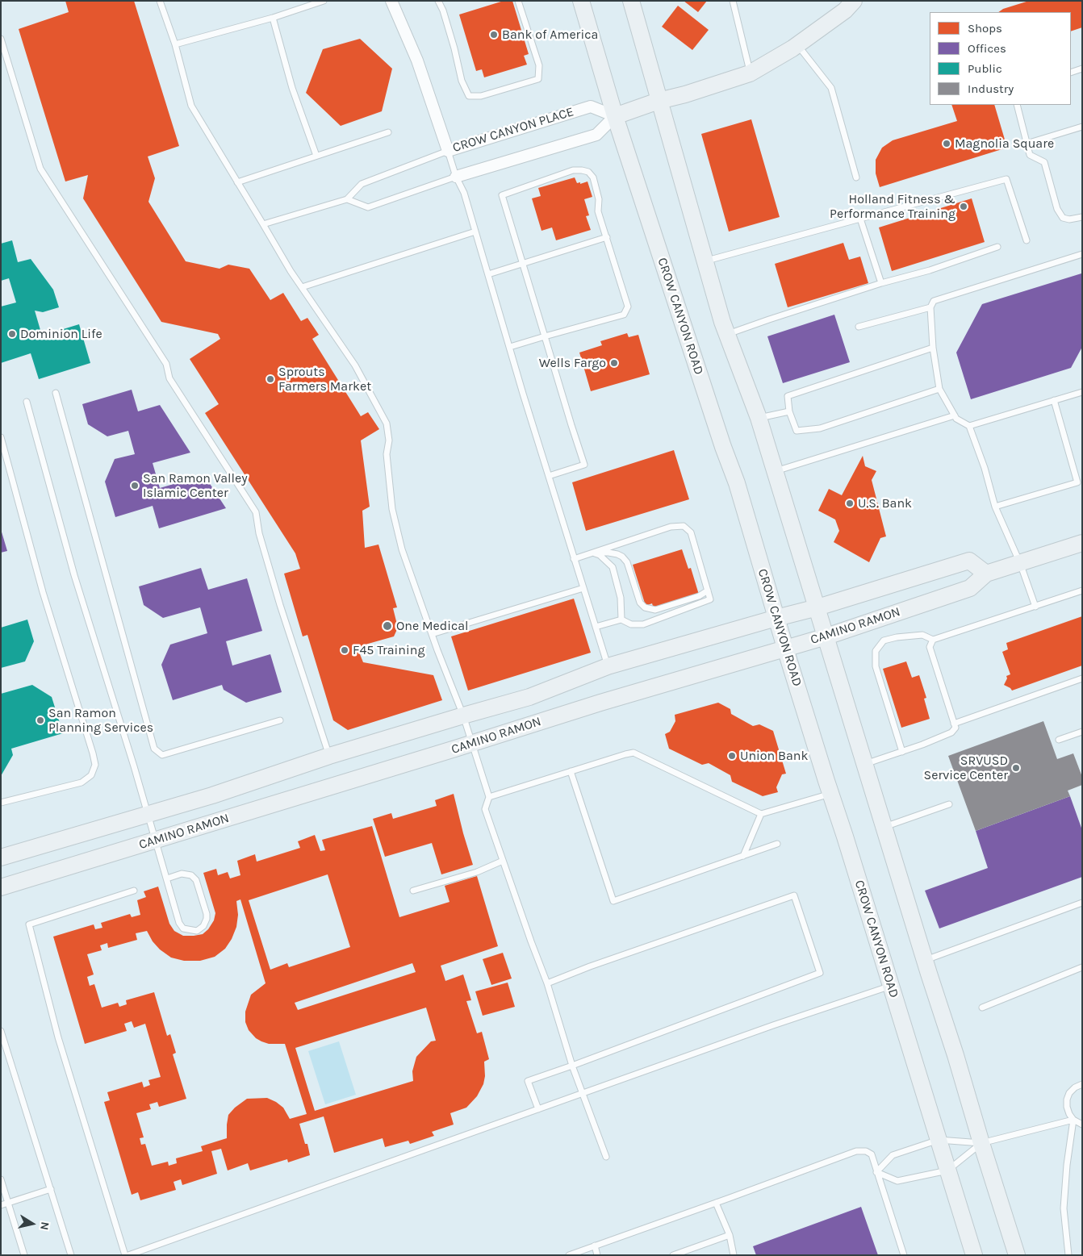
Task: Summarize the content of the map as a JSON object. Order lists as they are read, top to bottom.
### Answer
{
  "streets": {
    "main road": ["CROW CANYON ROAD", "CAMINO RAMON"],
    "street": ["CROW CANYON PLACE"]
  },
  "crossings": [
    ["CROW CANYON PLACE", "CROW CANYON ROAD"],
    ["CROW CANYON ROAD", "CAMINO RAMON"]
  ],
  "places": [
    "Bank of America",
    "Magnolia Square",
    "Holland Fitness & Performance Training",
    "Dominion Life",
    "Wells Fargo",
    "Sprouts Farmers Market",
    "San Ramon Valley Islamic Center",
    "U.S. Bank",
    "One Medical",
    "F45 Training",
    "San Ramon Planning Services",
    "Union Bank",
    "SRVUSD Service Center"
  ],
  "legend": [
    "Shops",
    "Offices",
    "Public",
    "Industry"
  ],
  "north": "right"
}
